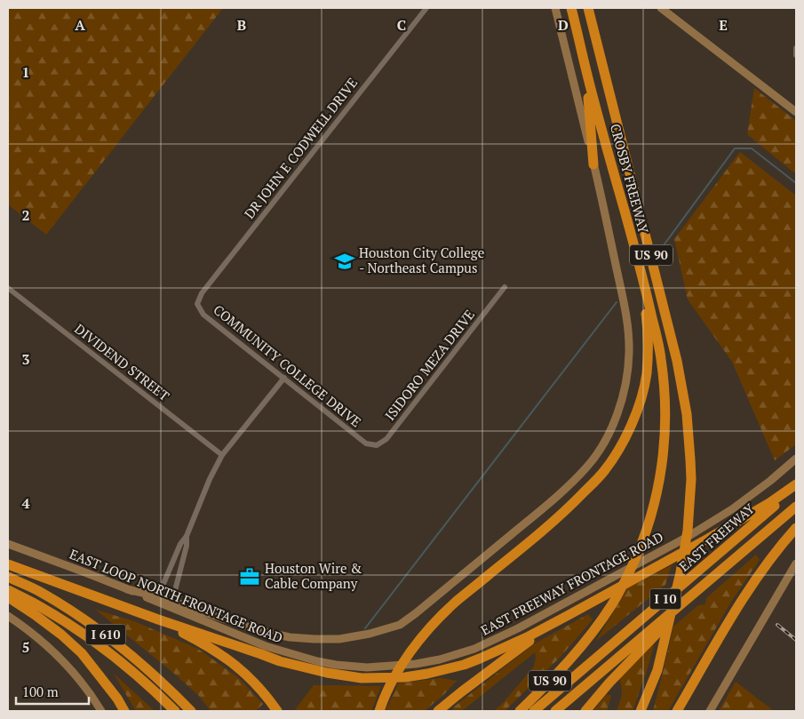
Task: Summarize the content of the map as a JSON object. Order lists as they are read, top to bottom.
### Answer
{
  "streets": {
    "highway": [
      "CROSBY FREEWAY",
      "US 90",
      "EAST FREEWAY",
      "I 10",
      "I 610"
    ],
    "main road": ["EAST FREEWAY FRONTAGE ROAD", "EAST LOOP NORTH FRONTAGE ROAD"],
    "street": [
      "DR JOHN E CODWELL DRIVE",
      "DIVIDEND STREET",
      "ISIDORO MEZA DRIVE",
      "COMMUNITY COLLEGE DRIVE"
    ]
  },
  "crossings": [
    ["DR JOHN E CODWELL DRIVE", "COMMUNITY COLLEGE DRIVE"],
    ["ISIDORO MEZA DRIVE", "COMMUNITY COLLEGE DRIVE"],
    ["EAST FREEWAY FRONTAGE ROAD", "EAST LOOP NORTH FRONTAGE ROAD"]
  ],
  "places": {
    "school or university": ["Houston City College - Northeast Campus"],
    "office": ["Houston Wire & Cable Company"]
  },
  "scale_bar": "100 m",
  "grid": {
    "columns": [
      "A",
      "B",
      "C",
      "D",
      "E"
    ],
    "rows": [
      "1",
      "2",
      "3",
      "4",
      "5"
    ]
  }
}
